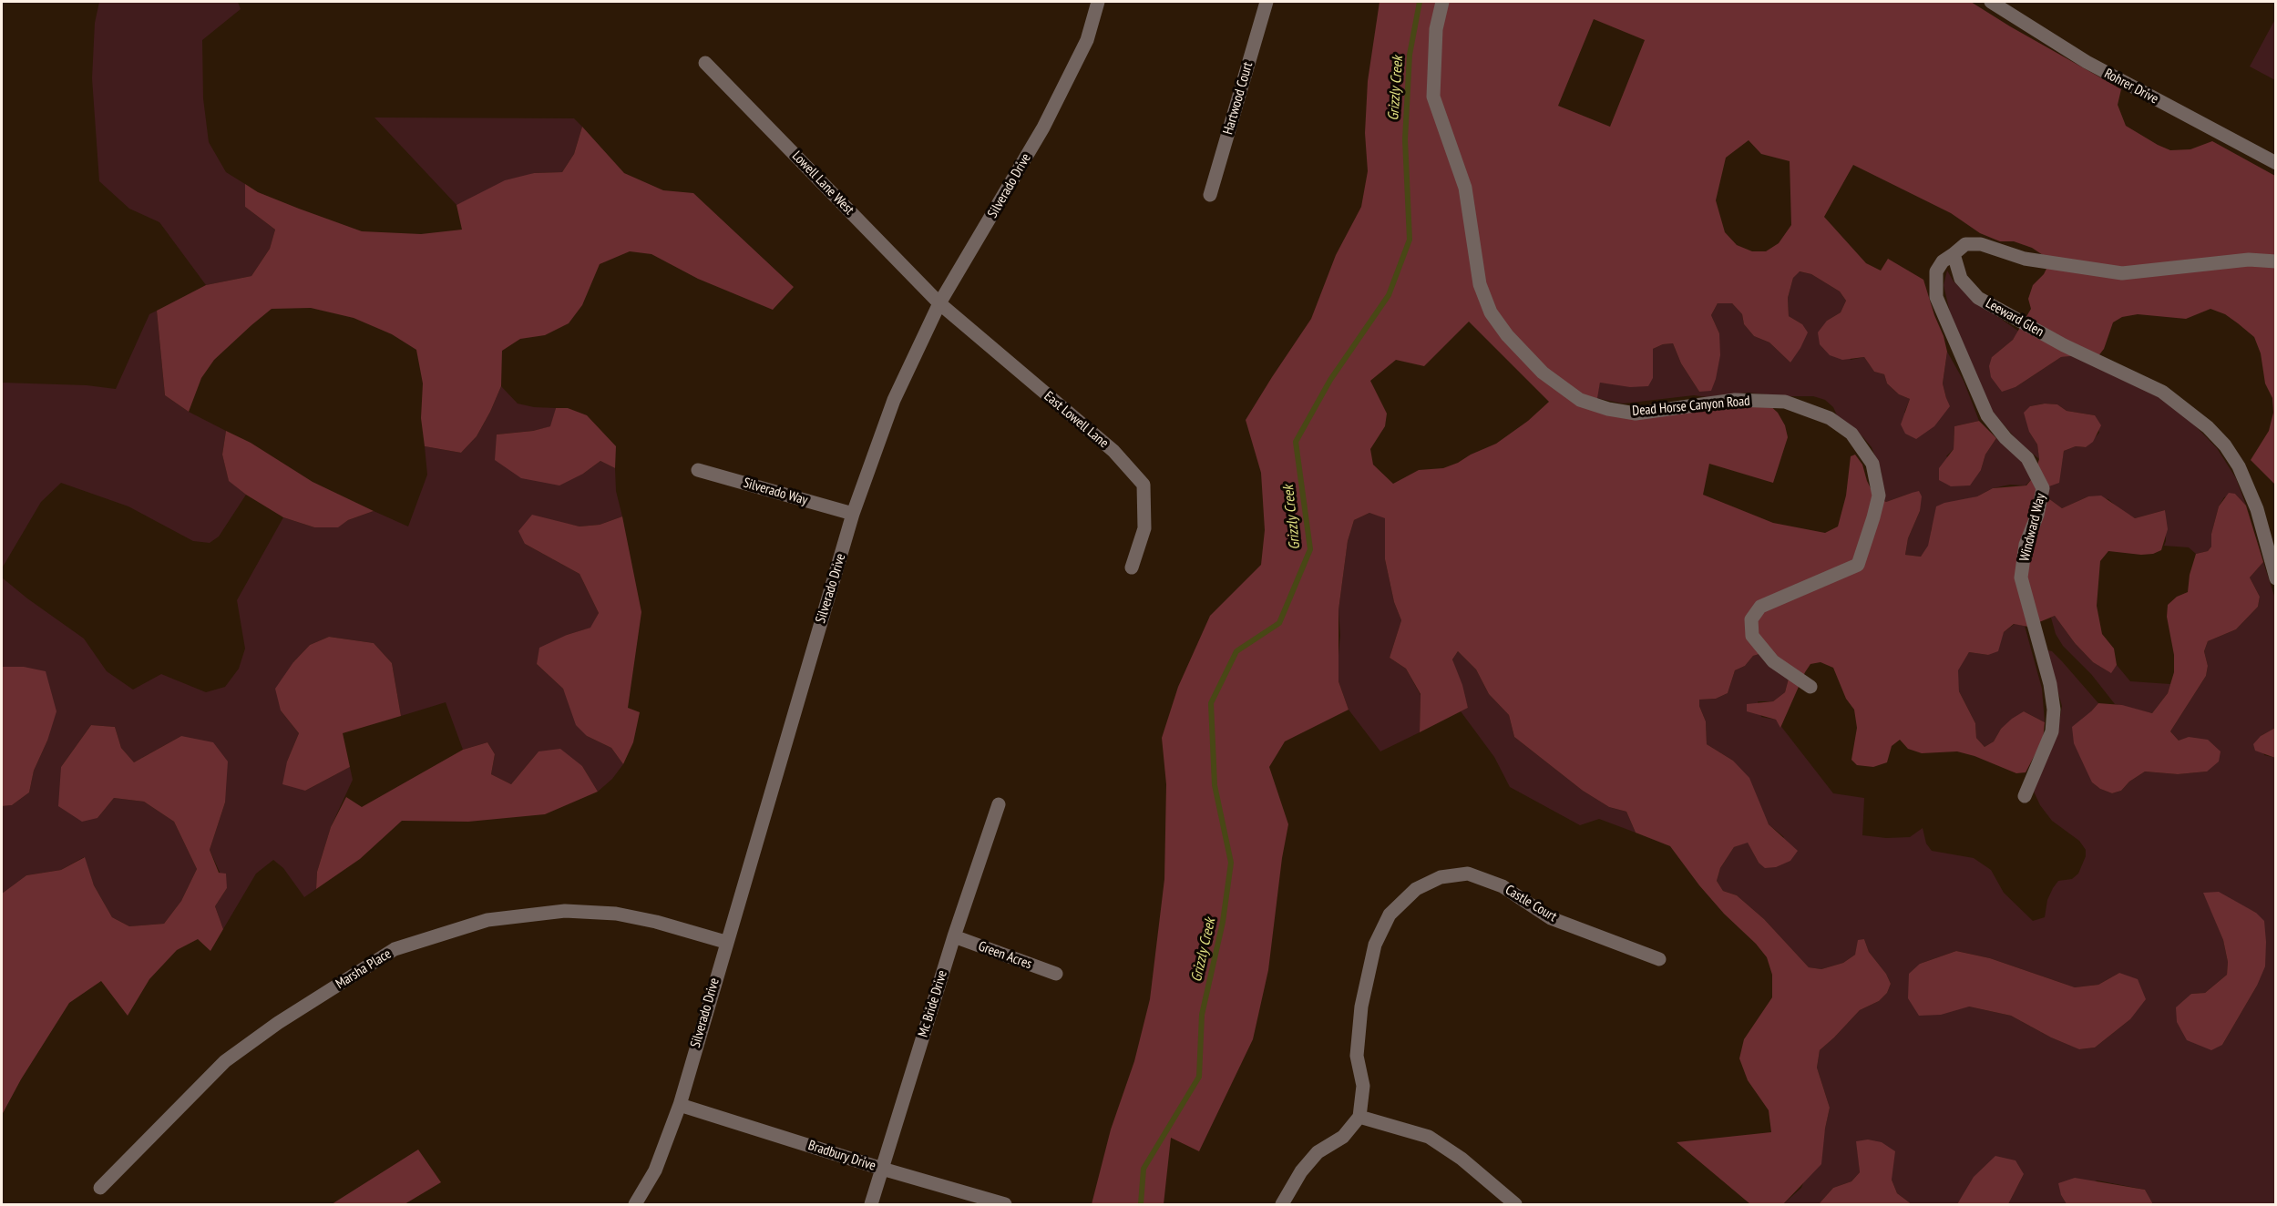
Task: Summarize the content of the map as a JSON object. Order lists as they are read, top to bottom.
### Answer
{
  "streets": {
    "street": [
      "Rohrer Drive",
      "Hartwood Court",
      "Lowell Lane West",
      "Silverado Drive",
      "Leeward Glen",
      "Dead Horse Canyon Road",
      "East Lowell Lane",
      "Silverado Way",
      "Windward Way",
      "Castle Court",
      "Green Acres",
      "Marsha Place",
      "Mc Bride Drive",
      "Bradbury Drive"
    ]
  },
  "crossings": [
    ["Lowell Lane West", "Silverado Drive"],
    ["Lowell Lane West", "East Lowell Lane"],
    ["Silverado Drive", "East Lowell Lane"],
    ["Silverado Drive", "Silverado Way"],
    ["Silverado Drive", "Marsha Place"],
    ["Silverado Drive", "Bradbury Drive"],
    ["Leeward Glen", "Windward Way"],
    ["Green Acres", "Mc Bride Drive"],
    ["Mc Bride Drive", "Bradbury Drive"]
  ],
  "water": ["Grizzly Creek"]
}
